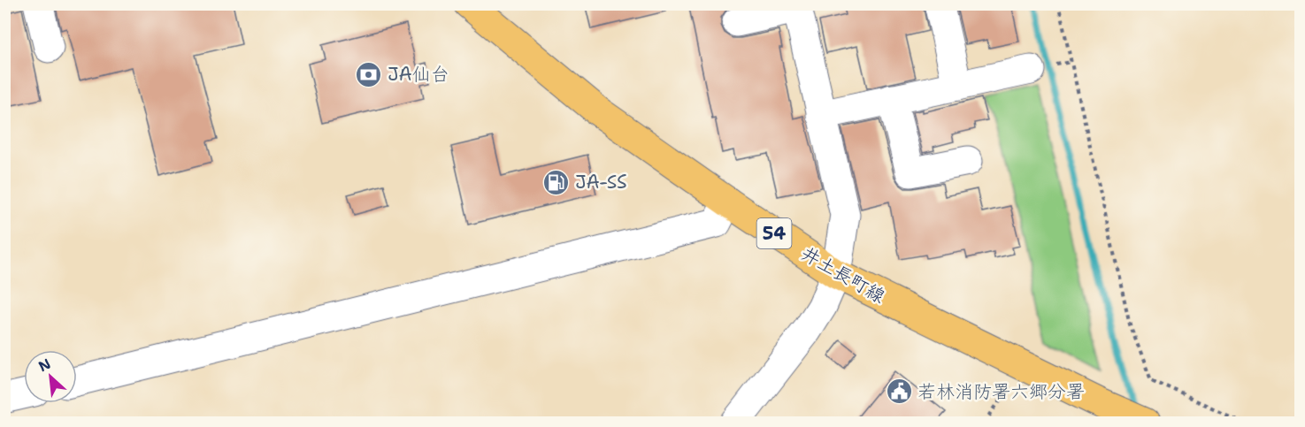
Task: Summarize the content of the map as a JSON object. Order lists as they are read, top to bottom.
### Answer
{
  "streets": {
    "main road": ["54", "井土長町線"]
  },
  "places": {
    "bank": ["JA仙台"],
    "fuel station": ["JA-SS"],
    "public building": ["若林消防署六郷分署"]
  },
  "north": "top left"
}
